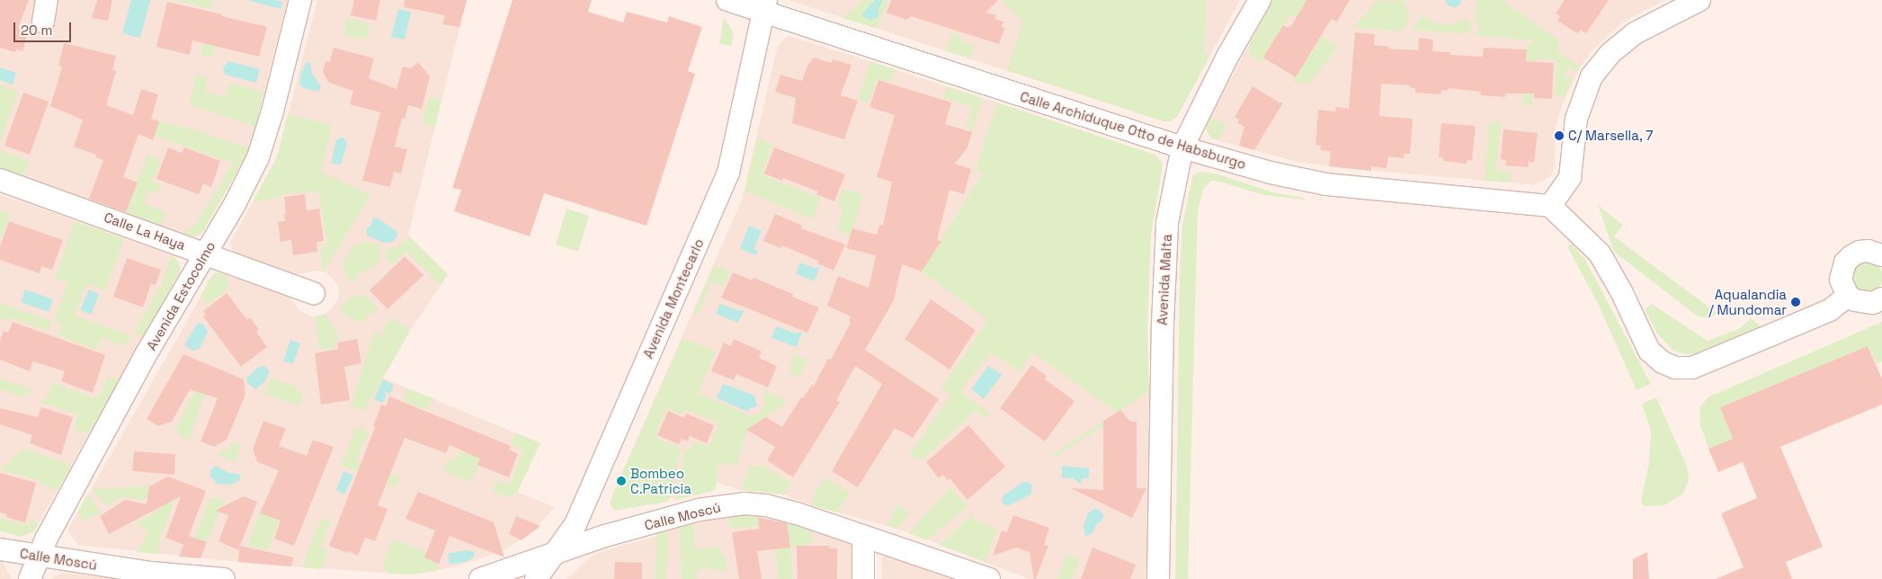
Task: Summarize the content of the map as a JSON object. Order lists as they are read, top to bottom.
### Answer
{
  "streets": {
    "street": [
      "Calle Archiduque Otto de Habsburgo",
      "Calle La Haya",
      "Avenida Malta",
      "Avenida Estocolmo",
      "Avenida Montecarlo",
      "Calle Moscú"
    ]
  },
  "crossings": [
    ["Calle Archiduque Otto de Habsburgo", "Avenida Malta"],
    ["Calle Archiduque Otto de Habsburgo", "Avenida Montecarlo"],
    ["Calle La Haya", "Avenida Estocolmo"],
    ["Avenida Estocolmo", "Calle Moscú"],
    ["Avenida Montecarlo", "Calle Moscú"]
  ],
  "places": ["C/ Marsella, 7", "Aqualandia / Mundomar", "Bombeo C.Patricia"],
  "scale_bar": "20 m"
}
